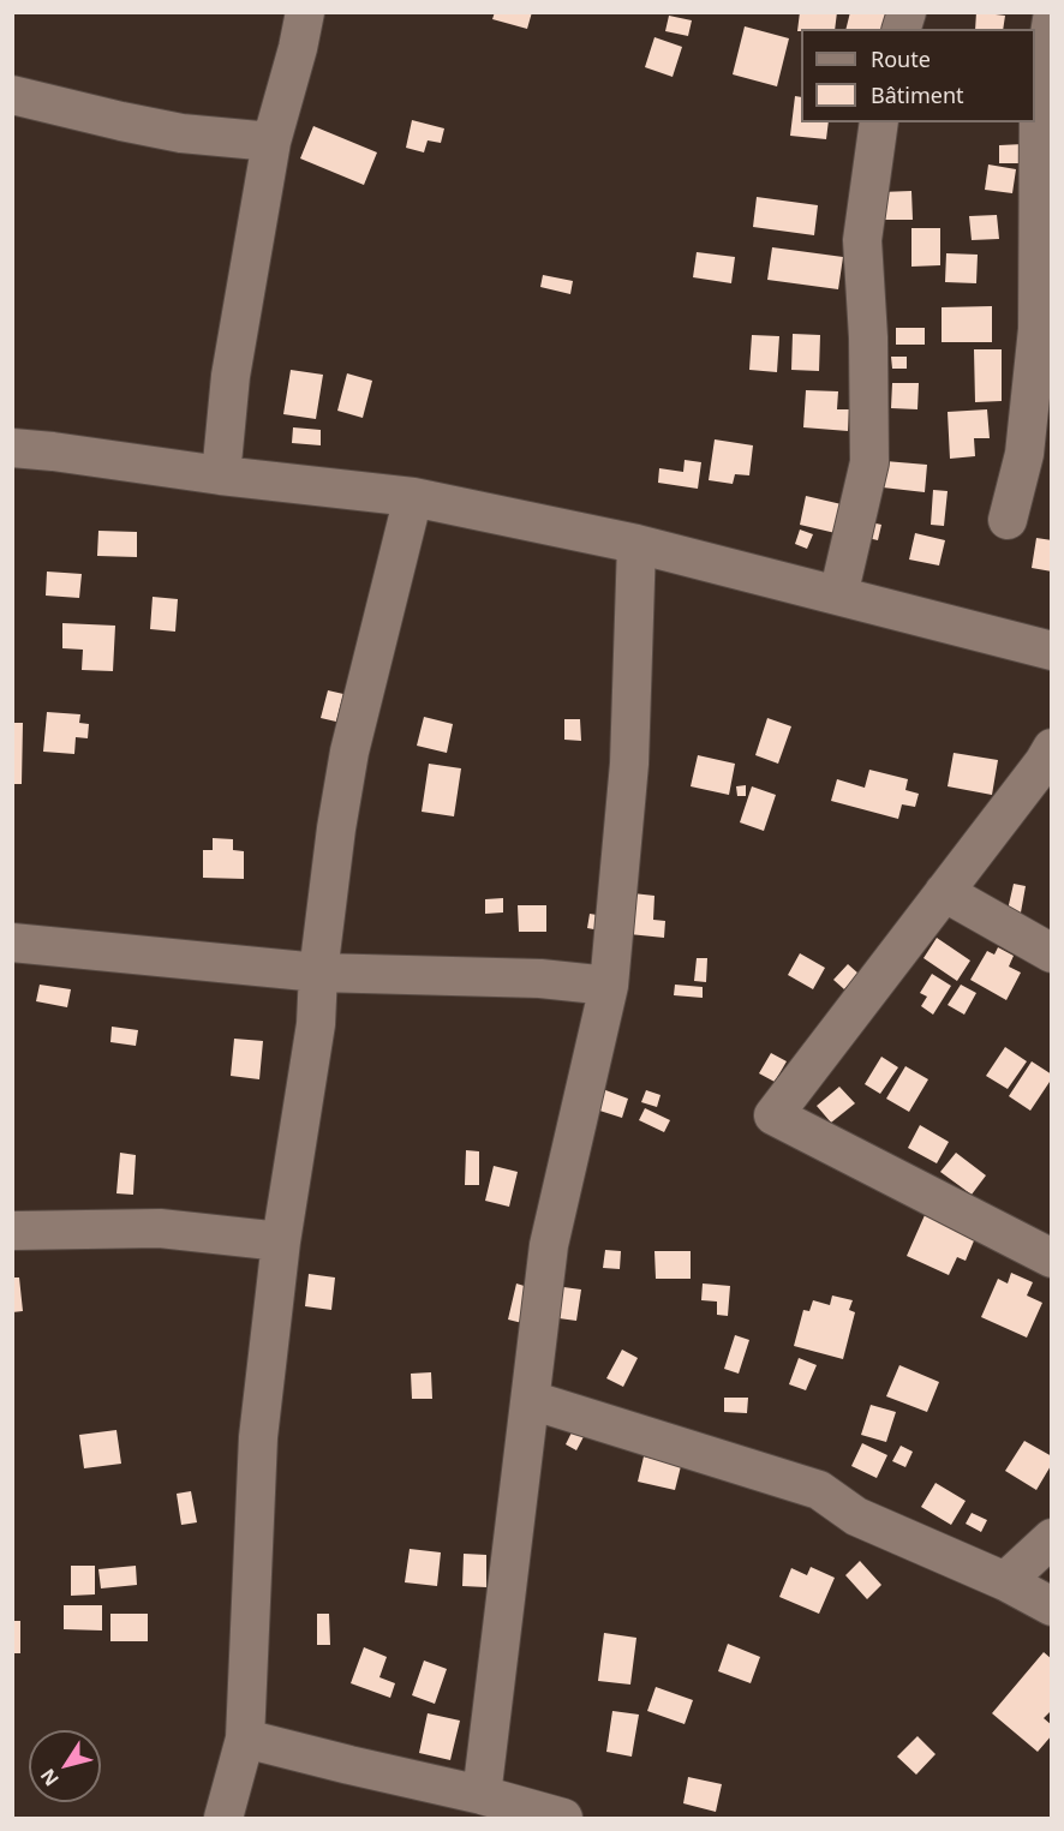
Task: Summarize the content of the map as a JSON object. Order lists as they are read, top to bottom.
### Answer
{
  "legend": ["Route", "Bâtiment"],
  "north": "bottom left"
}
